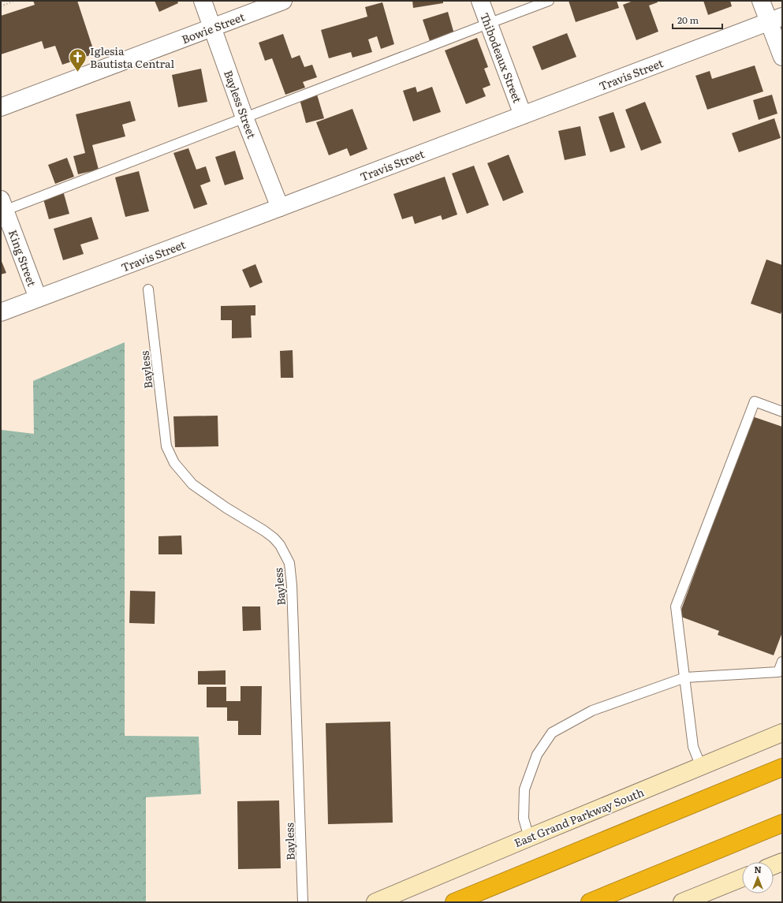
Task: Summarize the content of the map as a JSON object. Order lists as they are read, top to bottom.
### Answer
{
  "streets": {
    "main road": ["East Grand Parkway South"],
    "street": [
      "Bowie Street",
      "Thibodeaux Street",
      "Travis Street",
      "Bayless Street",
      "King Street"
    ],
    "lane": ["Bayless"]
  },
  "crossings": [
    ["Bowie Street", "Bayless Street"],
    ["Thibodeaux Street", "Travis Street"],
    ["Travis Street", "Bayless Street"],
    ["Travis Street", "King Street"]
  ],
  "places": {
    "church": ["Iglesia Bautista Central"]
  },
  "scale_bar": "20 m",
  "north": "top"
}
